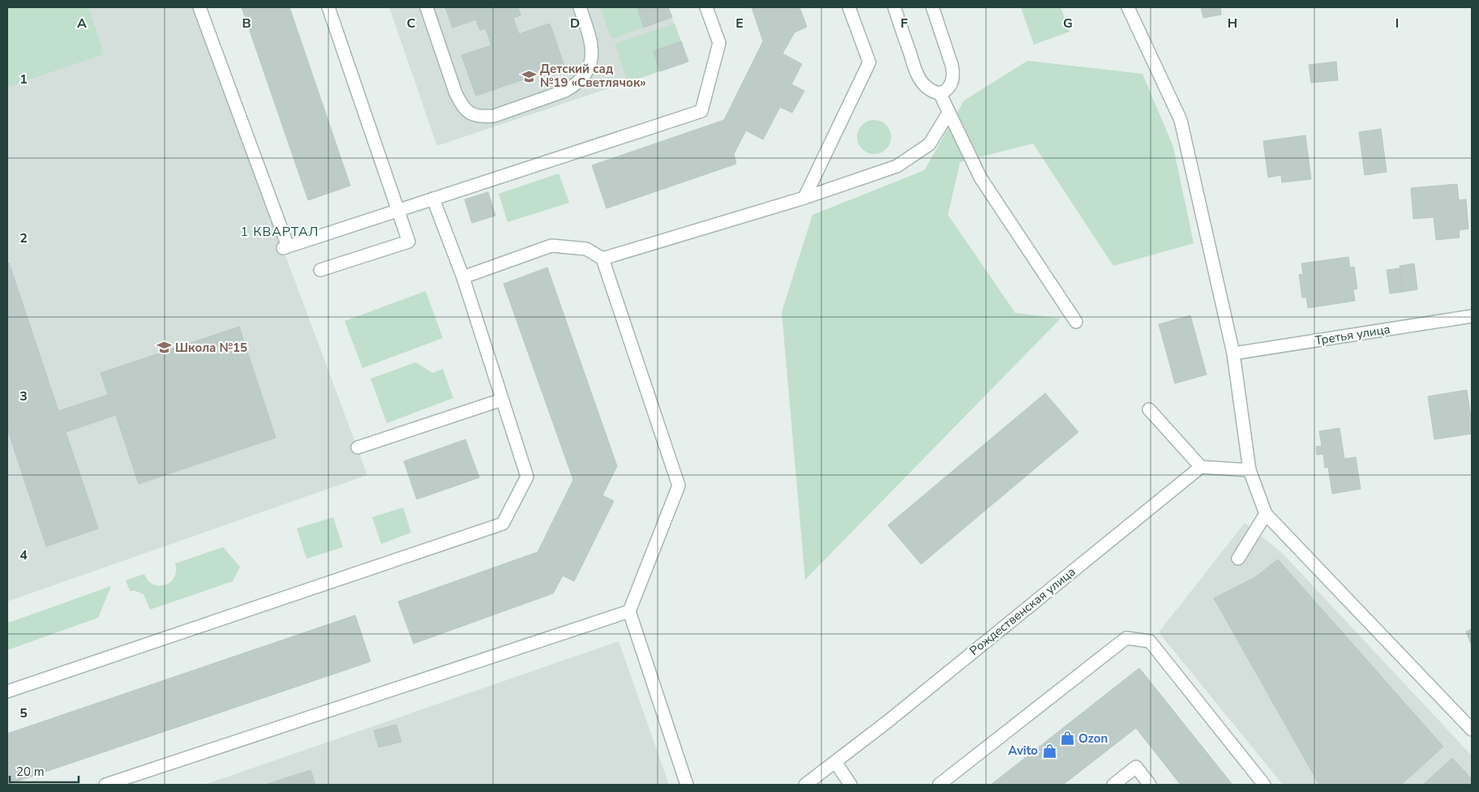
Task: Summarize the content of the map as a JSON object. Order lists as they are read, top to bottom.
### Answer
{
  "streets": {
    "street": ["Третья улица", "Рождественская улица"]
  },
  "districts": ["1 КВАРТАЛ"],
  "places": {
    "school or university": ["Детский сад №19 «Светлячок»", "Школа №15"],
    "shop": ["Ozon", "Avito"]
  },
  "scale_bar": "20 m",
  "grid": {
    "columns": [
      "A",
      "B",
      "C",
      "D",
      "E",
      "F",
      "G",
      "H",
      "I"
    ],
    "rows": [
      "1",
      "2",
      "3",
      "4",
      "5"
    ]
  }
}
